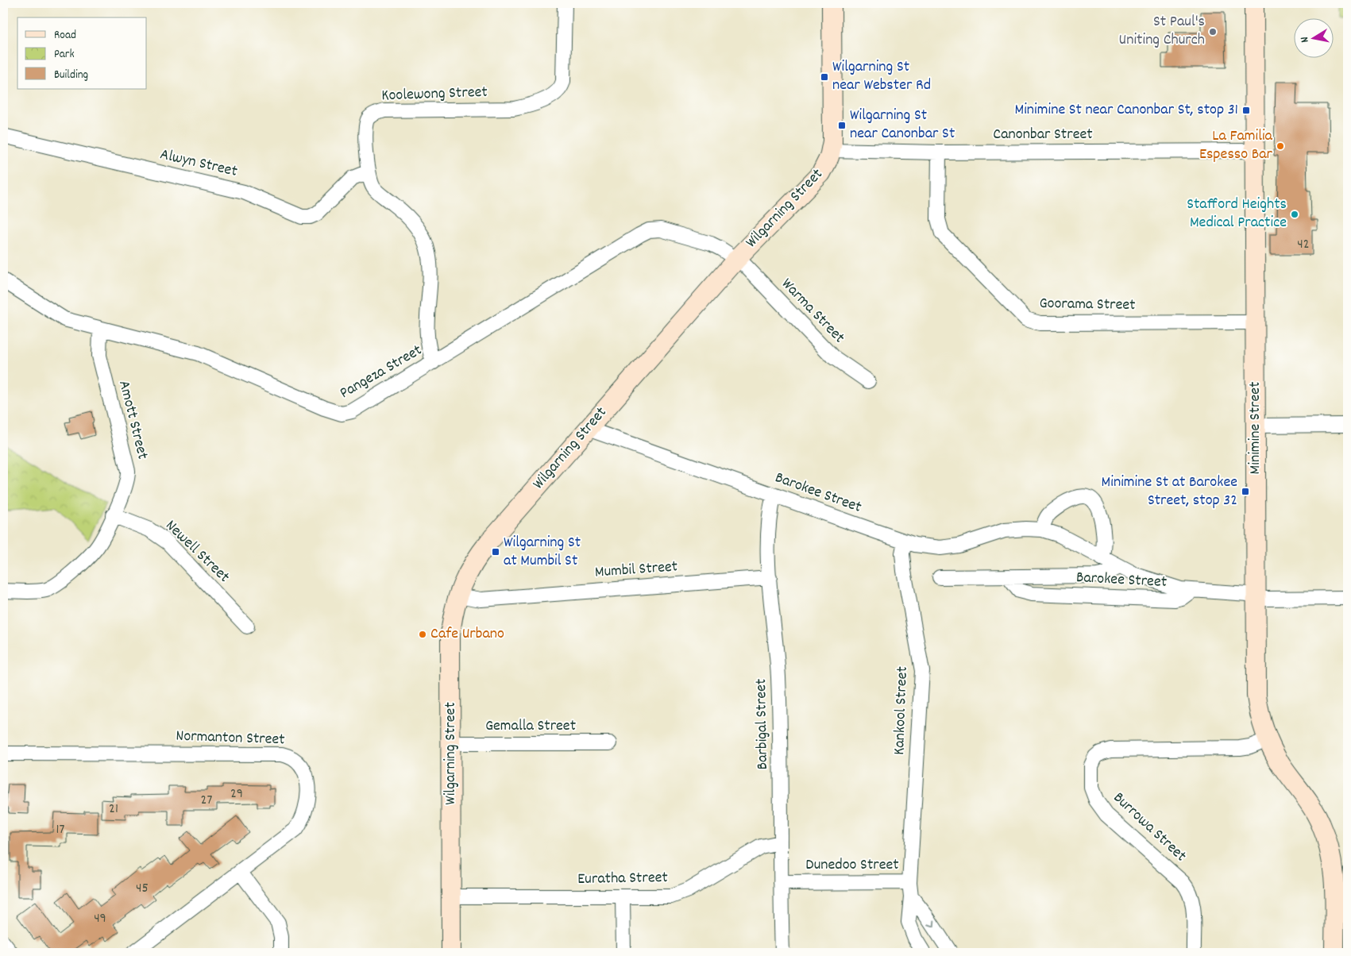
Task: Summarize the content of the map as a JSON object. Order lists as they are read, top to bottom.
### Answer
{
  "streets": {
    "street": [
      "Koolewong Street",
      "Canonbar Street",
      "Alwyn Street",
      "Wilgarning Street",
      "Goorama Street",
      "Warma Street",
      "Pangeza Street",
      "Amott Street",
      "Minimine Street",
      "Barokee Street",
      "Newell Street",
      "Mumbil Street",
      "Kankool Street",
      "Barbigal Street",
      "Gemalla Street",
      "Normanton Street",
      "Burrowa Street",
      "Dunedoo Street",
      "Euratha Street"
    ]
  },
  "crossings": [
    ["Koolewong Street", "Alwyn Street"],
    ["Koolewong Street", "Pangeza Street"],
    ["Canonbar Street", "Wilgarning Street"],
    ["Canonbar Street", "Goorama Street"],
    ["Canonbar Street", "Minimine Street"],
    ["Wilgarning Street", "Warma Street"],
    ["Wilgarning Street", "Pangeza Street"],
    ["Wilgarning Street", "Barokee Street"],
    ["Wilgarning Street", "Mumbil Street"],
    ["Wilgarning Street", "Gemalla Street"],
    ["Wilgarning Street", "Euratha Street"],
    ["Goorama Street", "Minimine Street"],
    ["Warma Street", "Pangeza Street"],
    ["Pangeza Street", "Amott Street"],
    ["Amott Street", "Newell Street"],
    ["Minimine Street", "Barokee Street"],
    ["Minimine Street", "Burrowa Street"],
    ["Barokee Street", "Kankool Street"],
    ["Barokee Street", "Barbigal Street"],
    ["Mumbil Street", "Barbigal Street"],
    ["Kankool Street", "Dunedoo Street"],
    ["Barbigal Street", "Dunedoo Street"],
    ["Barbigal Street", "Euratha Street"]
  ],
  "places": {
    "other": [
      "St Paul's Uniting Church",
      "La Familia Espesso Bar",
      "Stafford Heights Medical Practice",
      "Cafe Urbano"
    ],
    "transit": [
      "Wilgarning St near Webster Rd",
      "Minimine St near Canonbar St, stop 31",
      "Wilgarning St near Canonbar St",
      "Minimine St at Barokee Street, stop 32",
      "Wilgarning St at Mumbil St"
    ]
  },
  "house_numbers": [
    "42",
    "29",
    "27",
    "21",
    "17",
    "45",
    "49"
  ],
  "legend": ["Road", "Park", "Building"],
  "north": "left"
}
